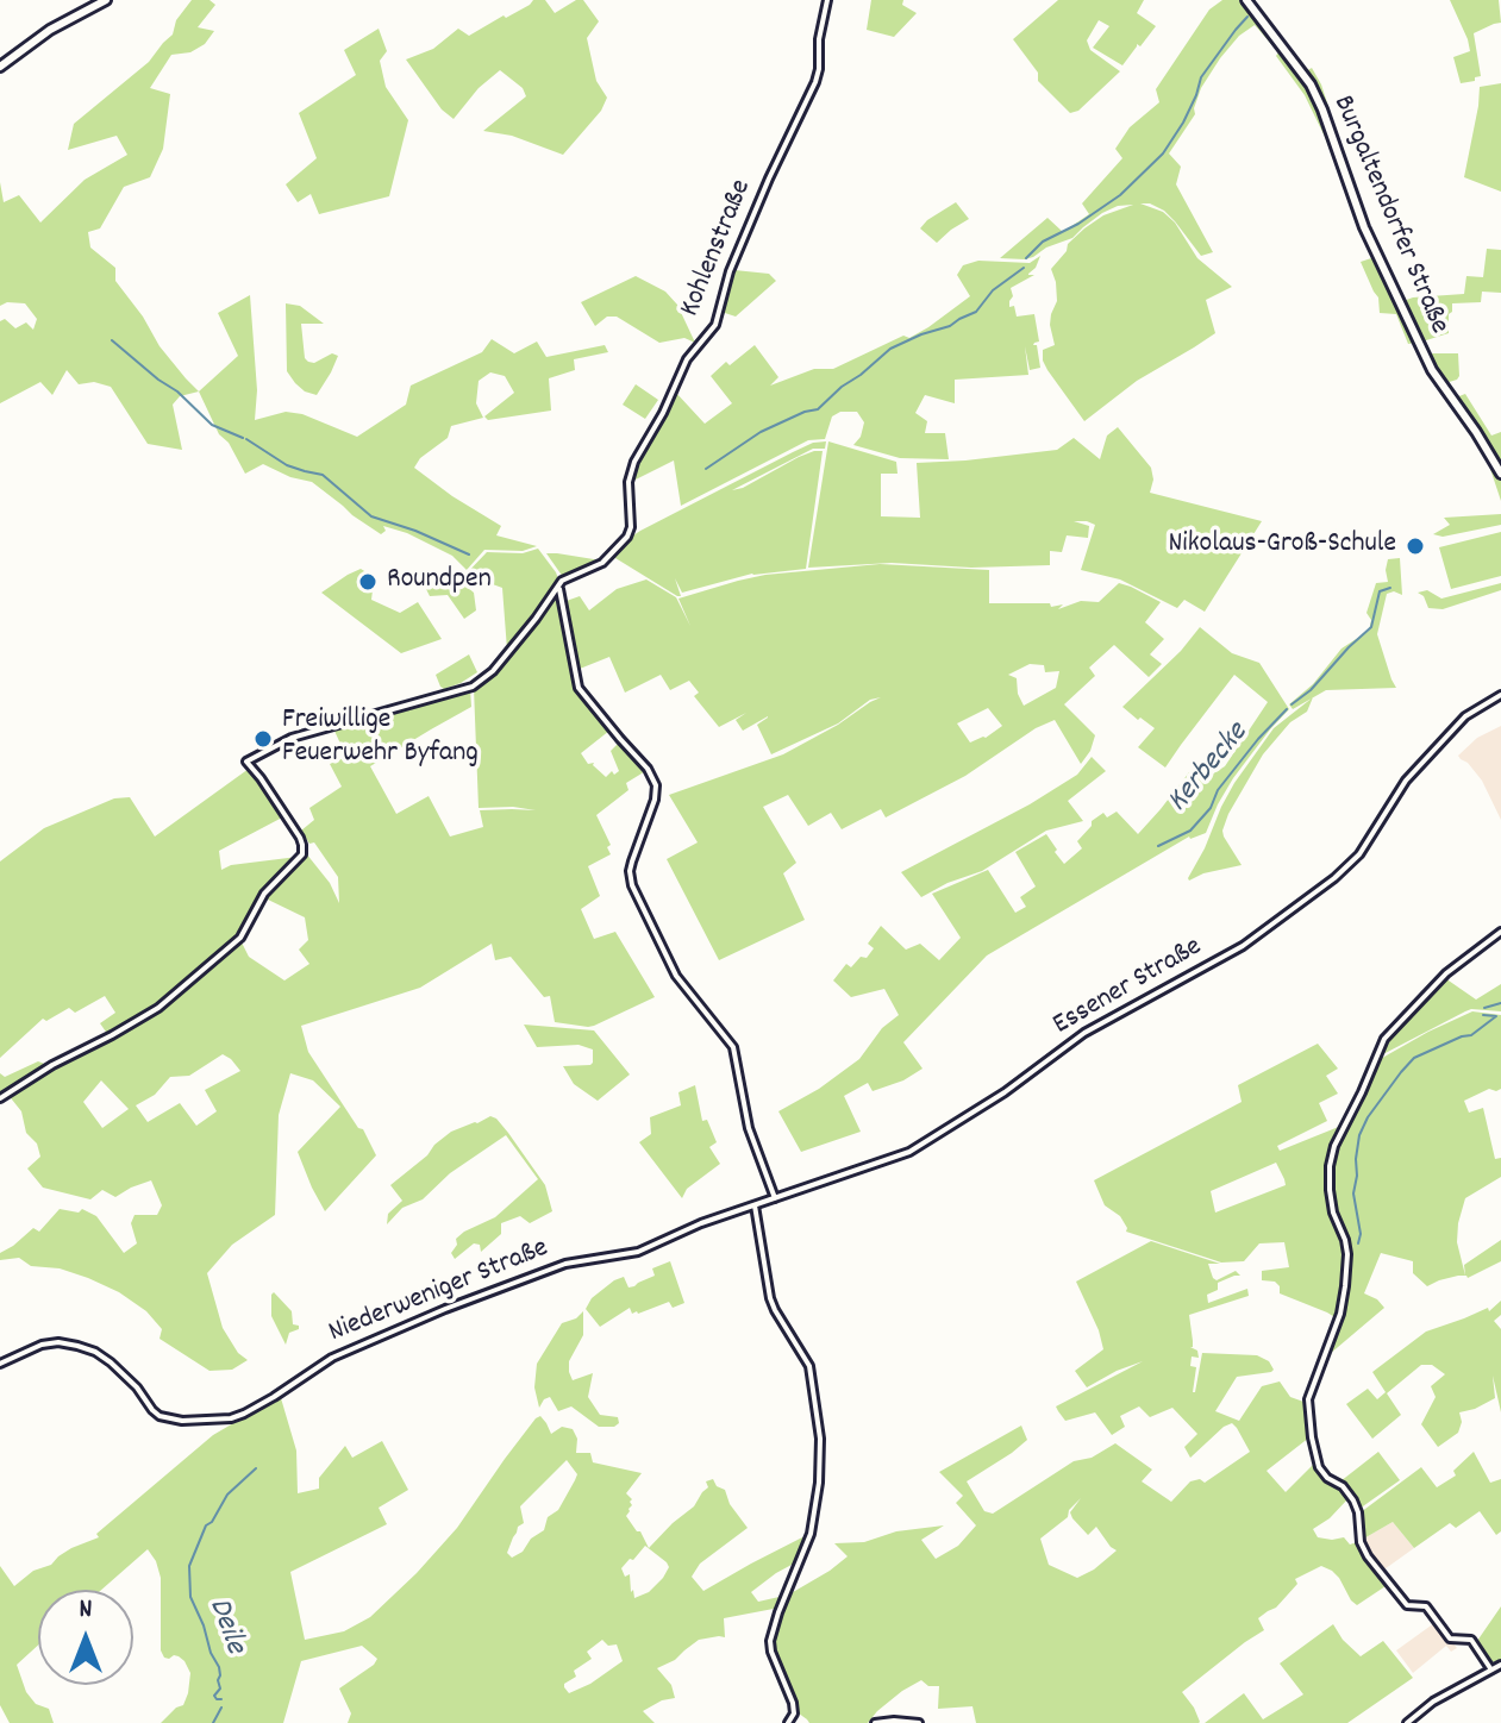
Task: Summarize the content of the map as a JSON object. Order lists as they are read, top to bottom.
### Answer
{
  "streets": {
    "main road": ["Burgaltendorfer Straße"],
    "street": ["Kohlenstraße", "Essener Straße", "Niederweniger Straße"]
  },
  "crossings": [
    ["Essener Straße", "Niederweniger Straße"]
  ],
  "water": ["Kerbecke", "Deile"],
  "places": ["Nikolaus-Groß-Schule", "Roundpen", "Freiwillige Feuerwehr Byfang"],
  "north": "top"
}
